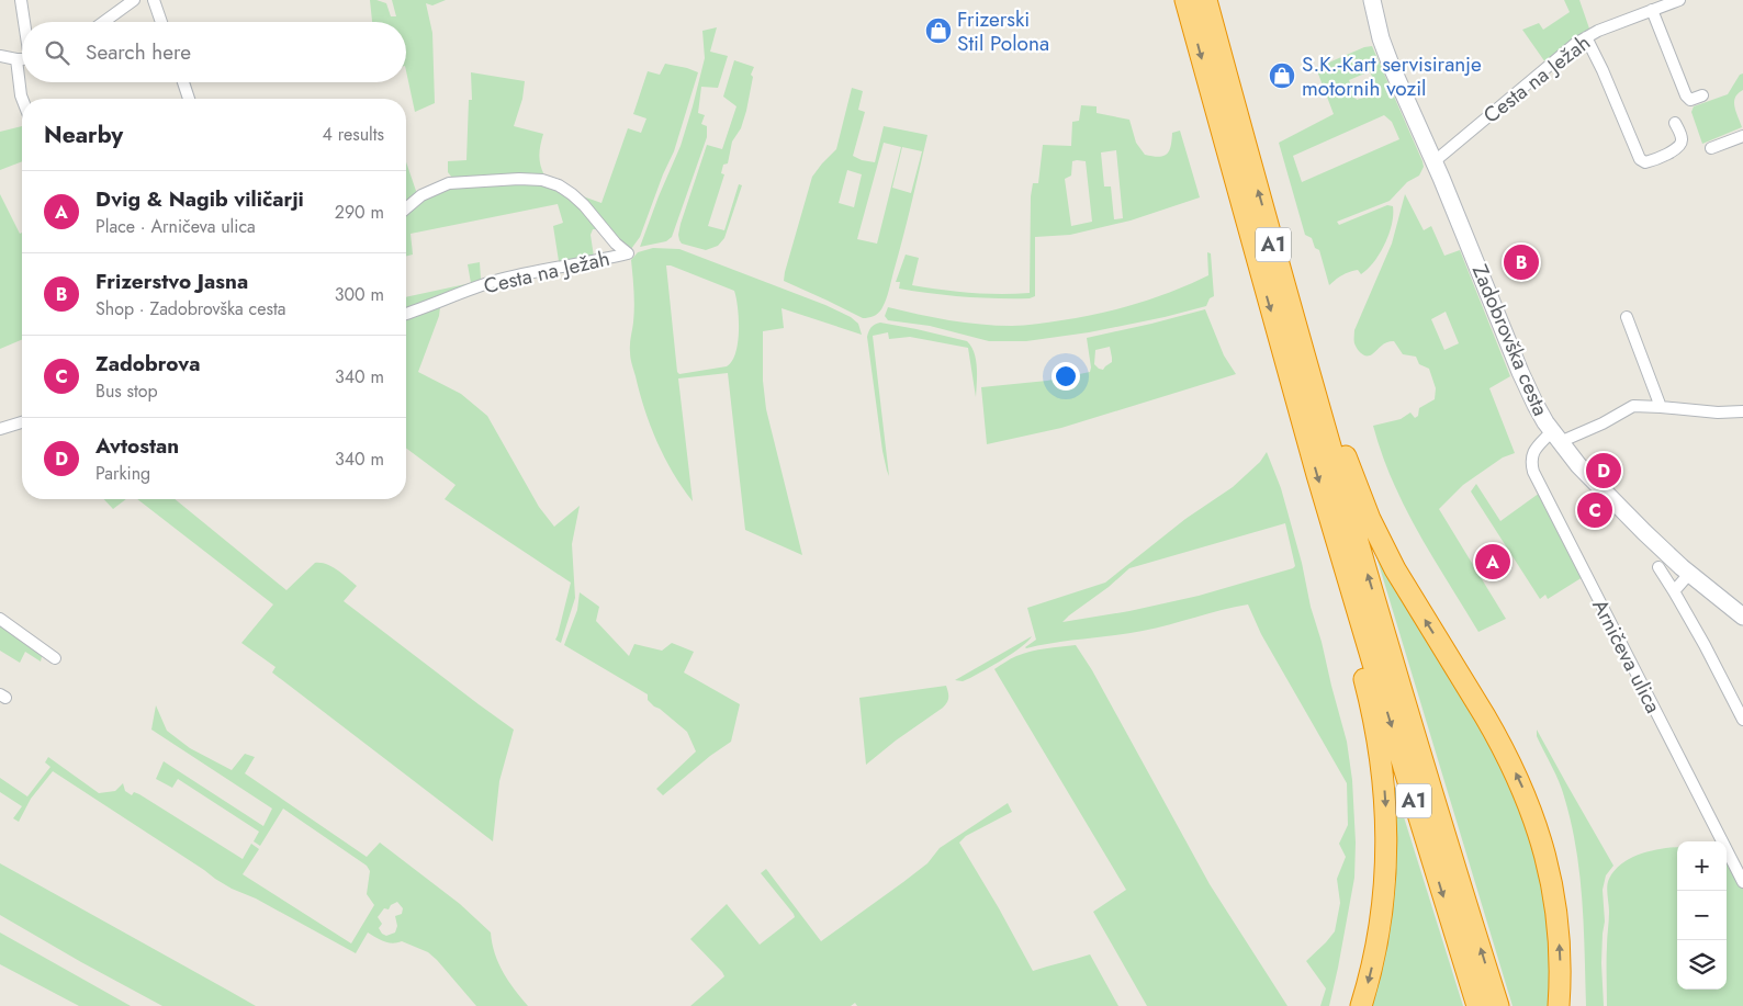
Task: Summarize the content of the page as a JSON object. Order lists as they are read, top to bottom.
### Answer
{
  "streets": {
    "highway": ["A1"],
    "main road": ["Zadobrovška cesta"],
    "street": ["Cesta na Ježah", "Arničeva ulica"]
  },
  "crossings": [
    ["Cesta na Ježah", "Zadobrovška cesta"],
    ["Zadobrovška cesta", "Arničeva ulica"]
  ],
  "places": {
    "shop": ["Frizerski Stil Polona", "S.K.-Kart servisiranje motornih vozil"]
  },
  "page": {
    "search": "Search here",
    "heading": ["Nearby", "4 results"],
    "list": [
      {
        "mark": "A",
        "name": "Dvig & Nagib viličarji",
        "note": "Place · Arničeva ulica",
        "value": "290 m"
      },
      {
        "mark": "B",
        "name": "Frizerstvo Jasna",
        "note": "Shop · Zadobrovška cesta",
        "value": "300 m"
      },
      {
        "mark": "C",
        "name": "Zadobrova",
        "note": "Bus stop",
        "value": "340 m"
      },
      {
        "mark": "D",
        "name": "Avtostan",
        "note": "Parking",
        "value": "340 m"
      }
    ],
    "pins": [
      "B",
      "D",
      "C",
      "A"
    ],
    "map_buttons": ["+", "−"]
  }
}
